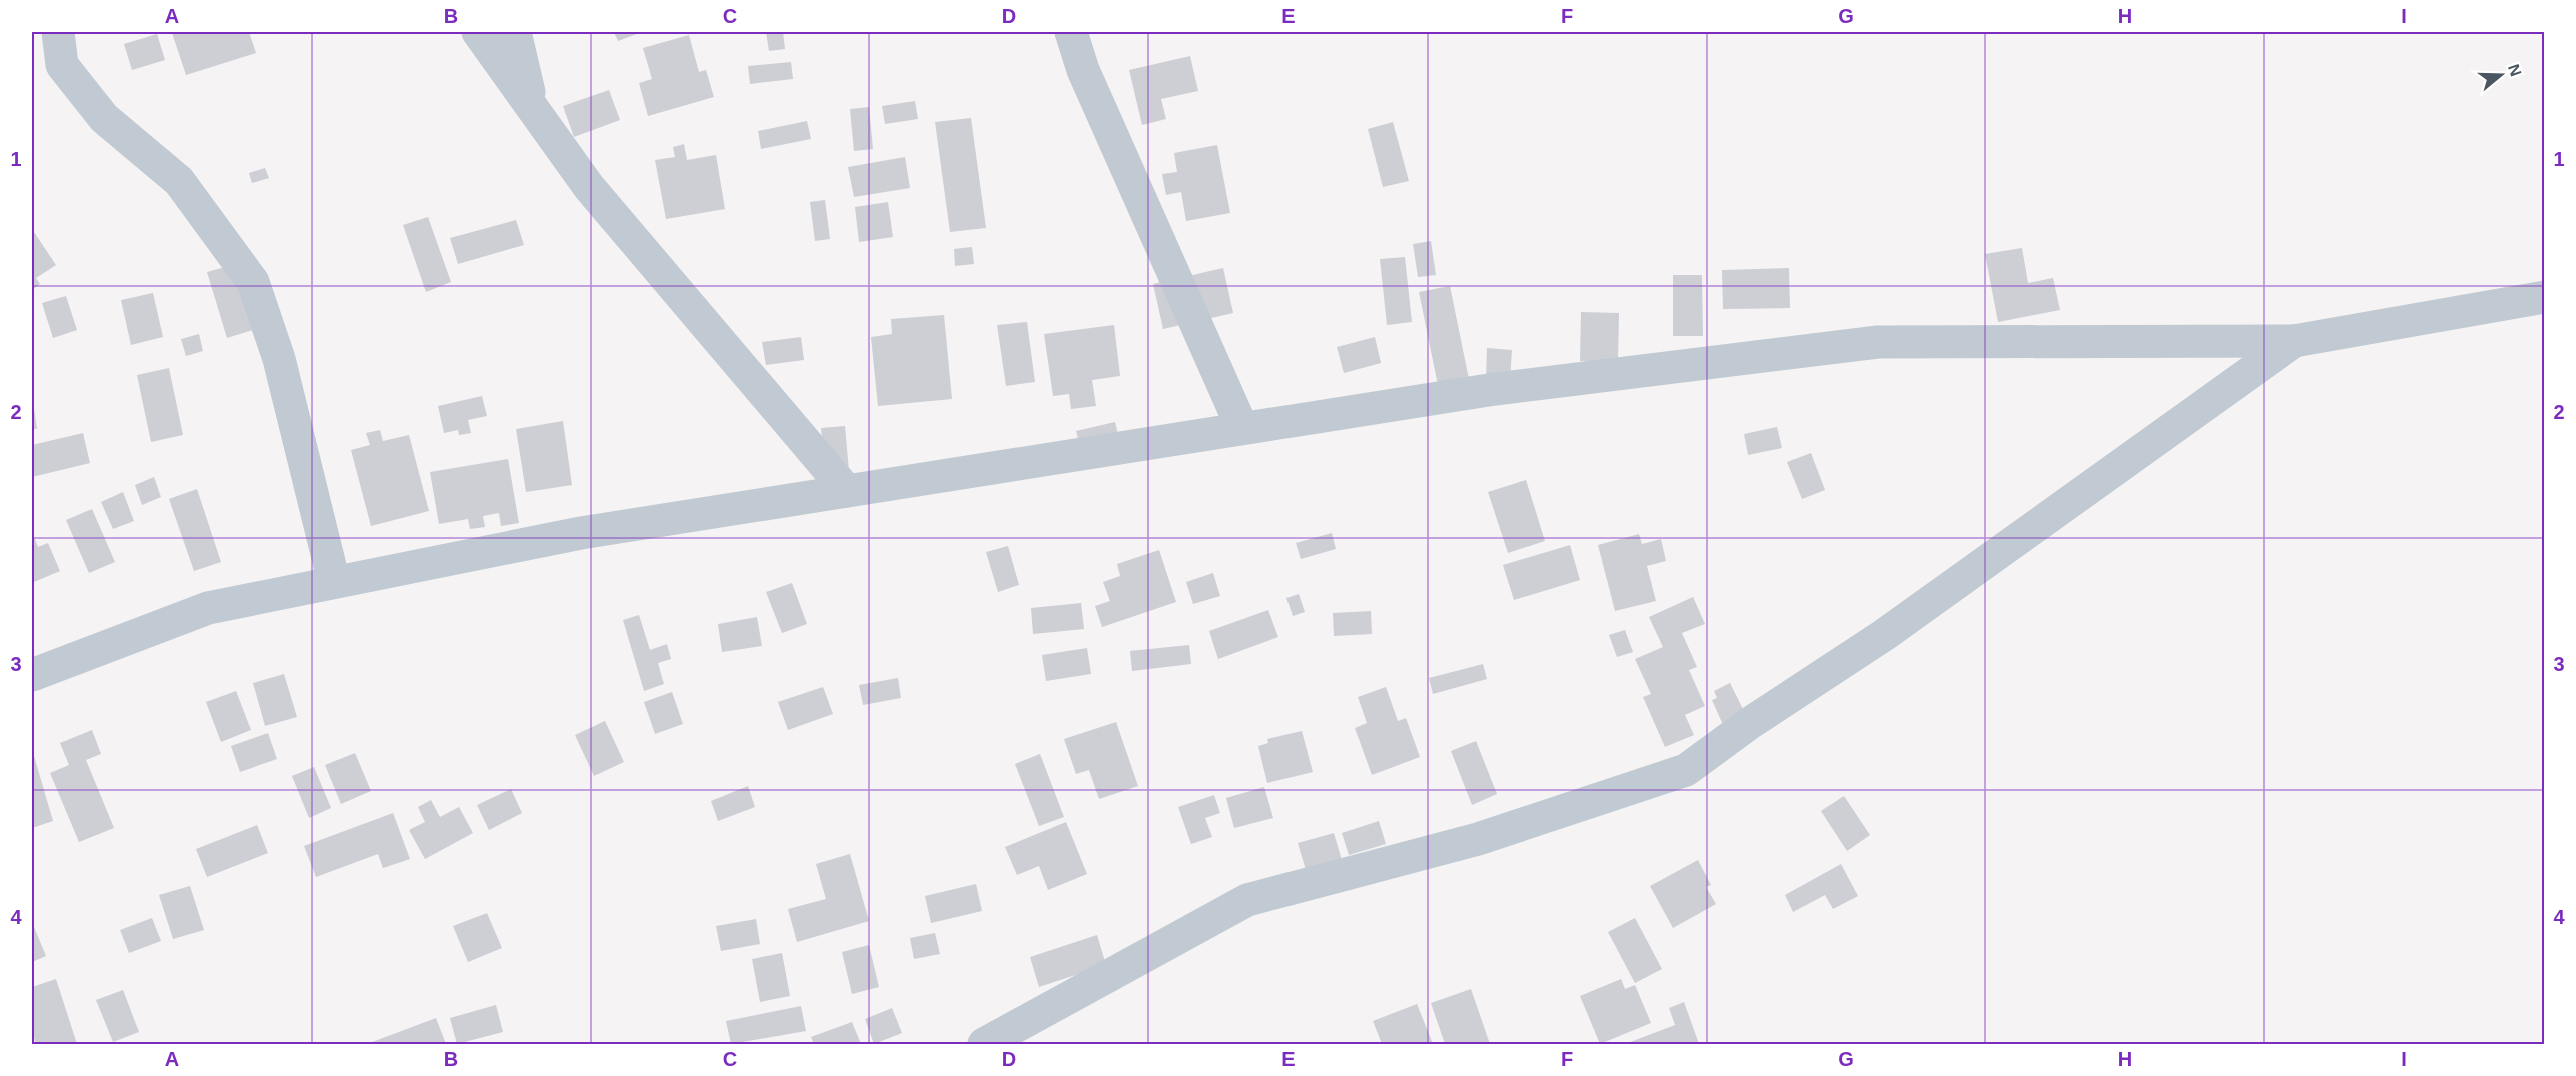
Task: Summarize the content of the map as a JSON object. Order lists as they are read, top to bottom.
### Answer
{
  "north": "right",
  "grid": {
    "columns": [
      "A",
      "B",
      "C",
      "D",
      "E",
      "F",
      "G",
      "H",
      "I"
    ],
    "rows": [
      "1",
      "2",
      "3",
      "4"
    ]
  }
}
